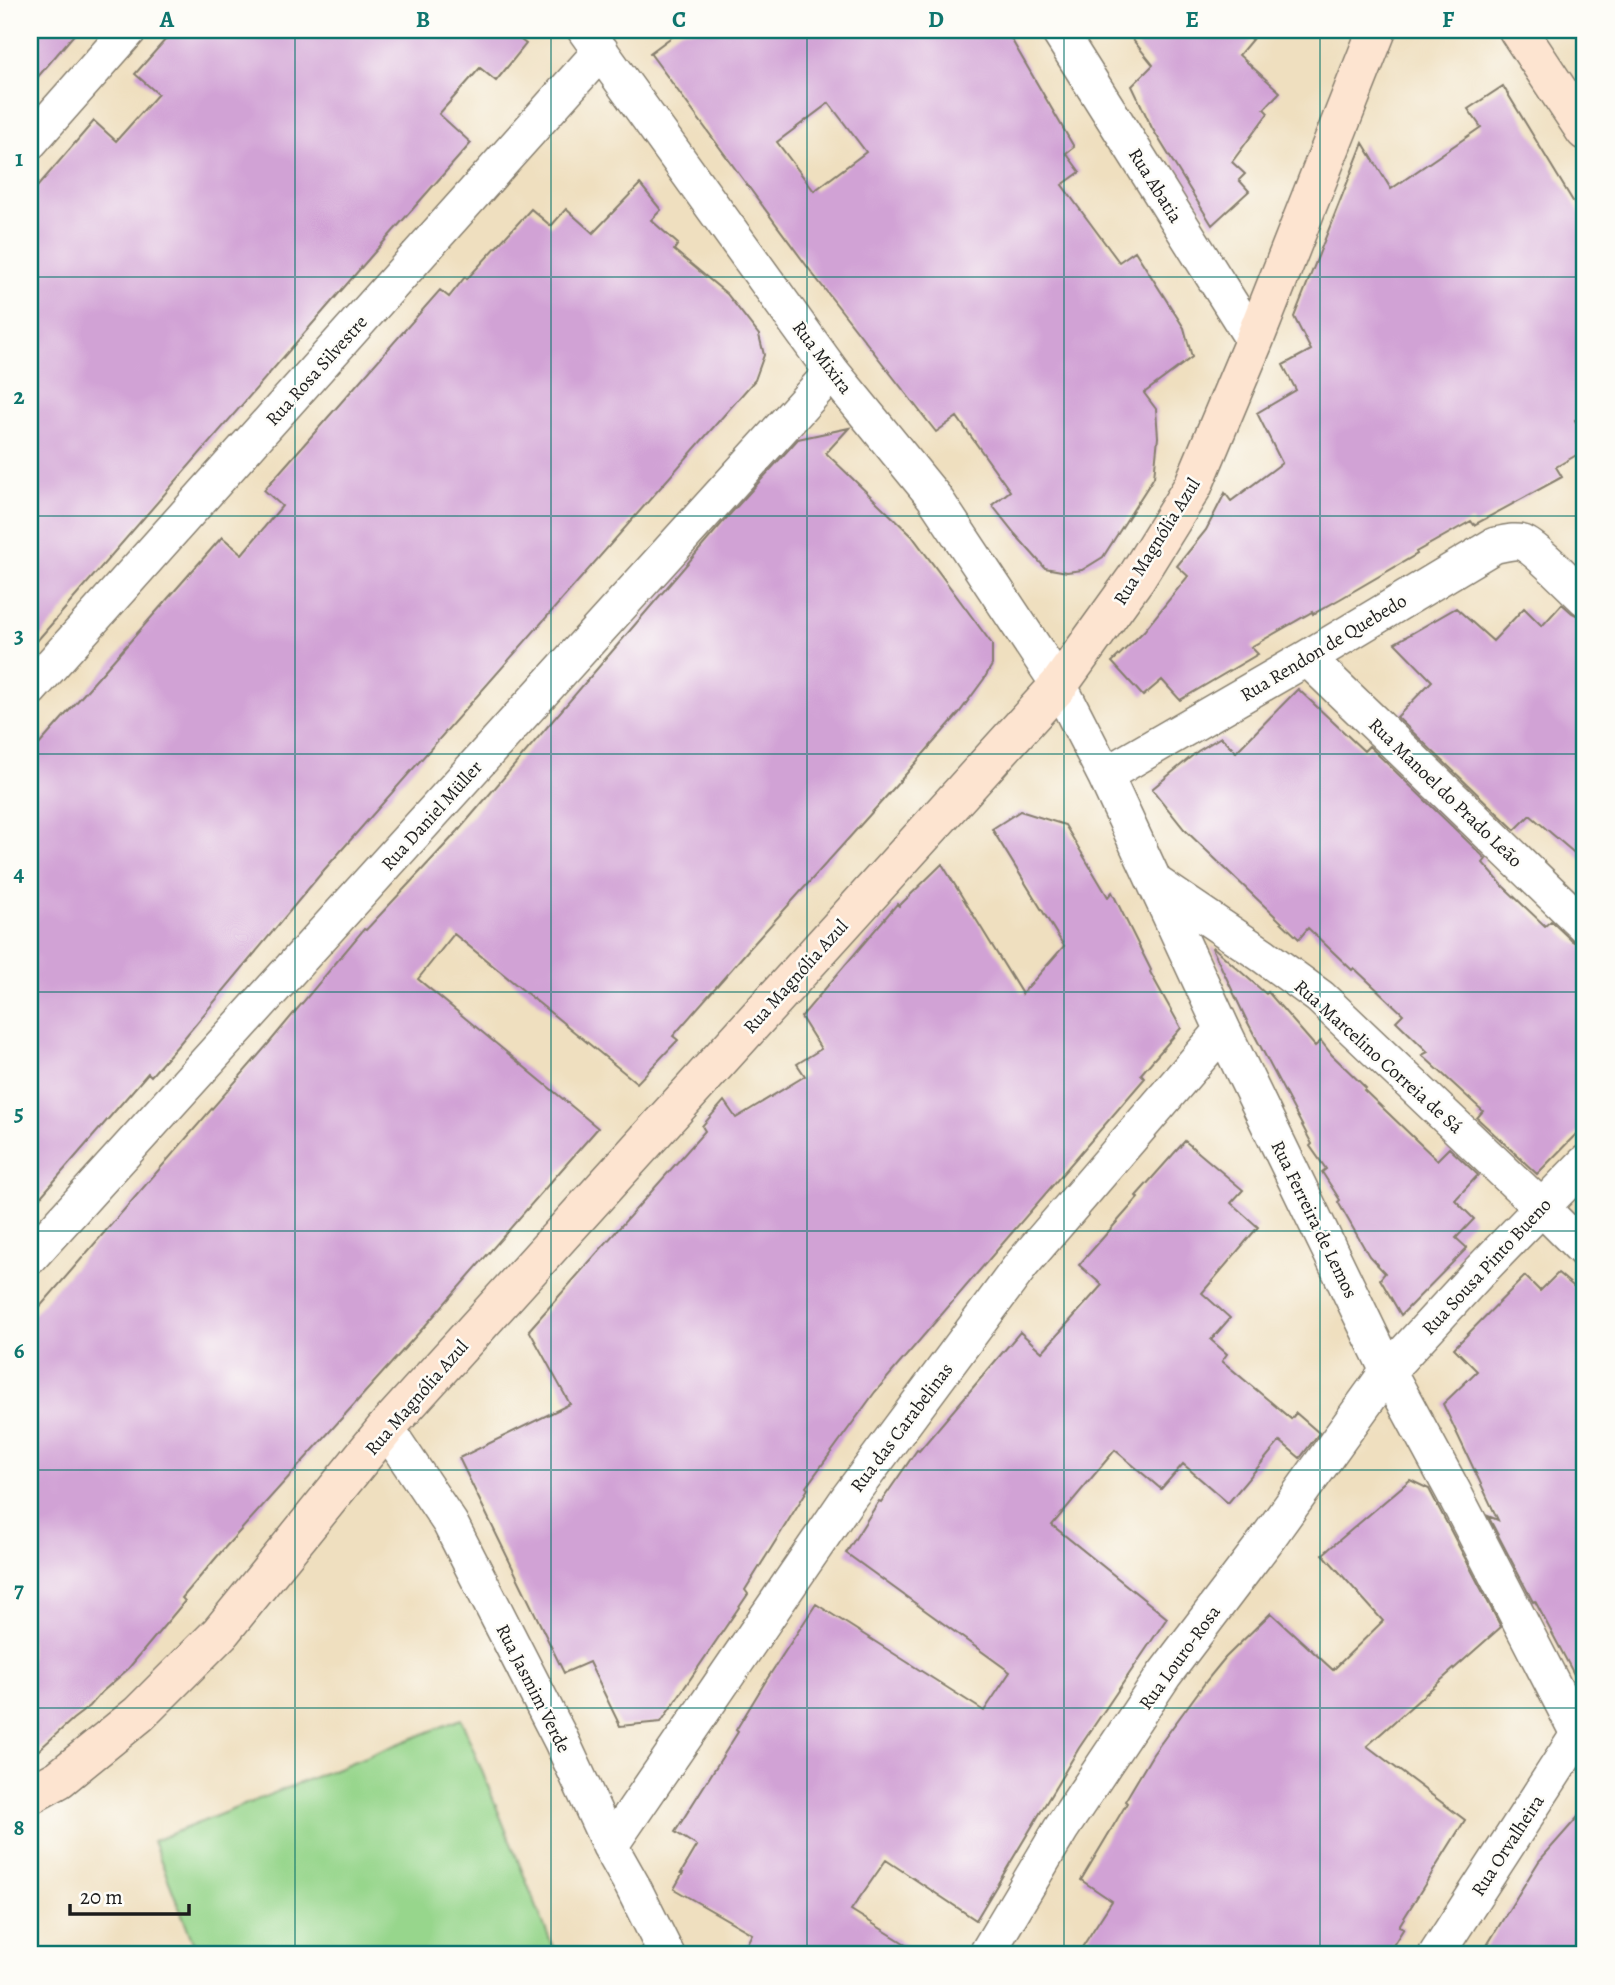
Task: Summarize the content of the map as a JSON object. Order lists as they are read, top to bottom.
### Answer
{
  "streets": {
    "street": [
      "Rua Abatia",
      "Rua Mixira",
      "Rua Rosa Silvestre",
      "Rua Magnólia Azul",
      "Rua Rendon de Quebedo",
      "Rua Manoel do Prado Leão",
      "Rua Daniel Müller",
      "Rua Marcelino Correia de Sá",
      "Rua Ferreira de Lemos",
      "Rua Sousa Pinto Bueno",
      "Rua das Carabelinas",
      "Rua Louro-Rosa",
      "Rua Jasmim Verde",
      "Rua Orvalheira"
    ]
  },
  "crossings": [
    ["Rua Abatia", "Rua Magnólia Azul"],
    ["Rua Mixira", "Rua Rosa Silvestre"],
    ["Rua Mixira", "Rua Magnólia Azul"],
    ["Rua Mixira", "Rua Daniel Müller"],
    ["Rua Mixira", "Rua Ferreira de Lemos"],
    ["Rua Magnólia Azul", "Rua Ferreira de Lemos"],
    ["Rua Magnólia Azul", "Rua Jasmim Verde"],
    ["Rua Rendon de Quebedo", "Rua Manoel do Prado Leão"],
    ["Rua Rendon de Quebedo", "Rua Ferreira de Lemos"],
    ["Rua Marcelino Correia de Sá", "Rua Ferreira de Lemos"],
    ["Rua Marcelino Correia de Sá", "Rua Sousa Pinto Bueno"],
    ["Rua Ferreira de Lemos", "Rua Sousa Pinto Bueno"],
    ["Rua Ferreira de Lemos", "Rua das Carabelinas"],
    ["Rua Ferreira de Lemos", "Rua Louro-Rosa"],
    ["Rua Ferreira de Lemos", "Rua Orvalheira"],
    ["Rua Sousa Pinto Bueno", "Rua Louro-Rosa"],
    ["Rua das Carabelinas", "Rua Jasmim Verde"]
  ],
  "scale_bar": "20 m",
  "grid": {
    "columns": [
      "A",
      "B",
      "C",
      "D",
      "E",
      "F"
    ],
    "rows": [
      "1",
      "2",
      "3",
      "4",
      "5",
      "6",
      "7",
      "8"
    ]
  }
}
